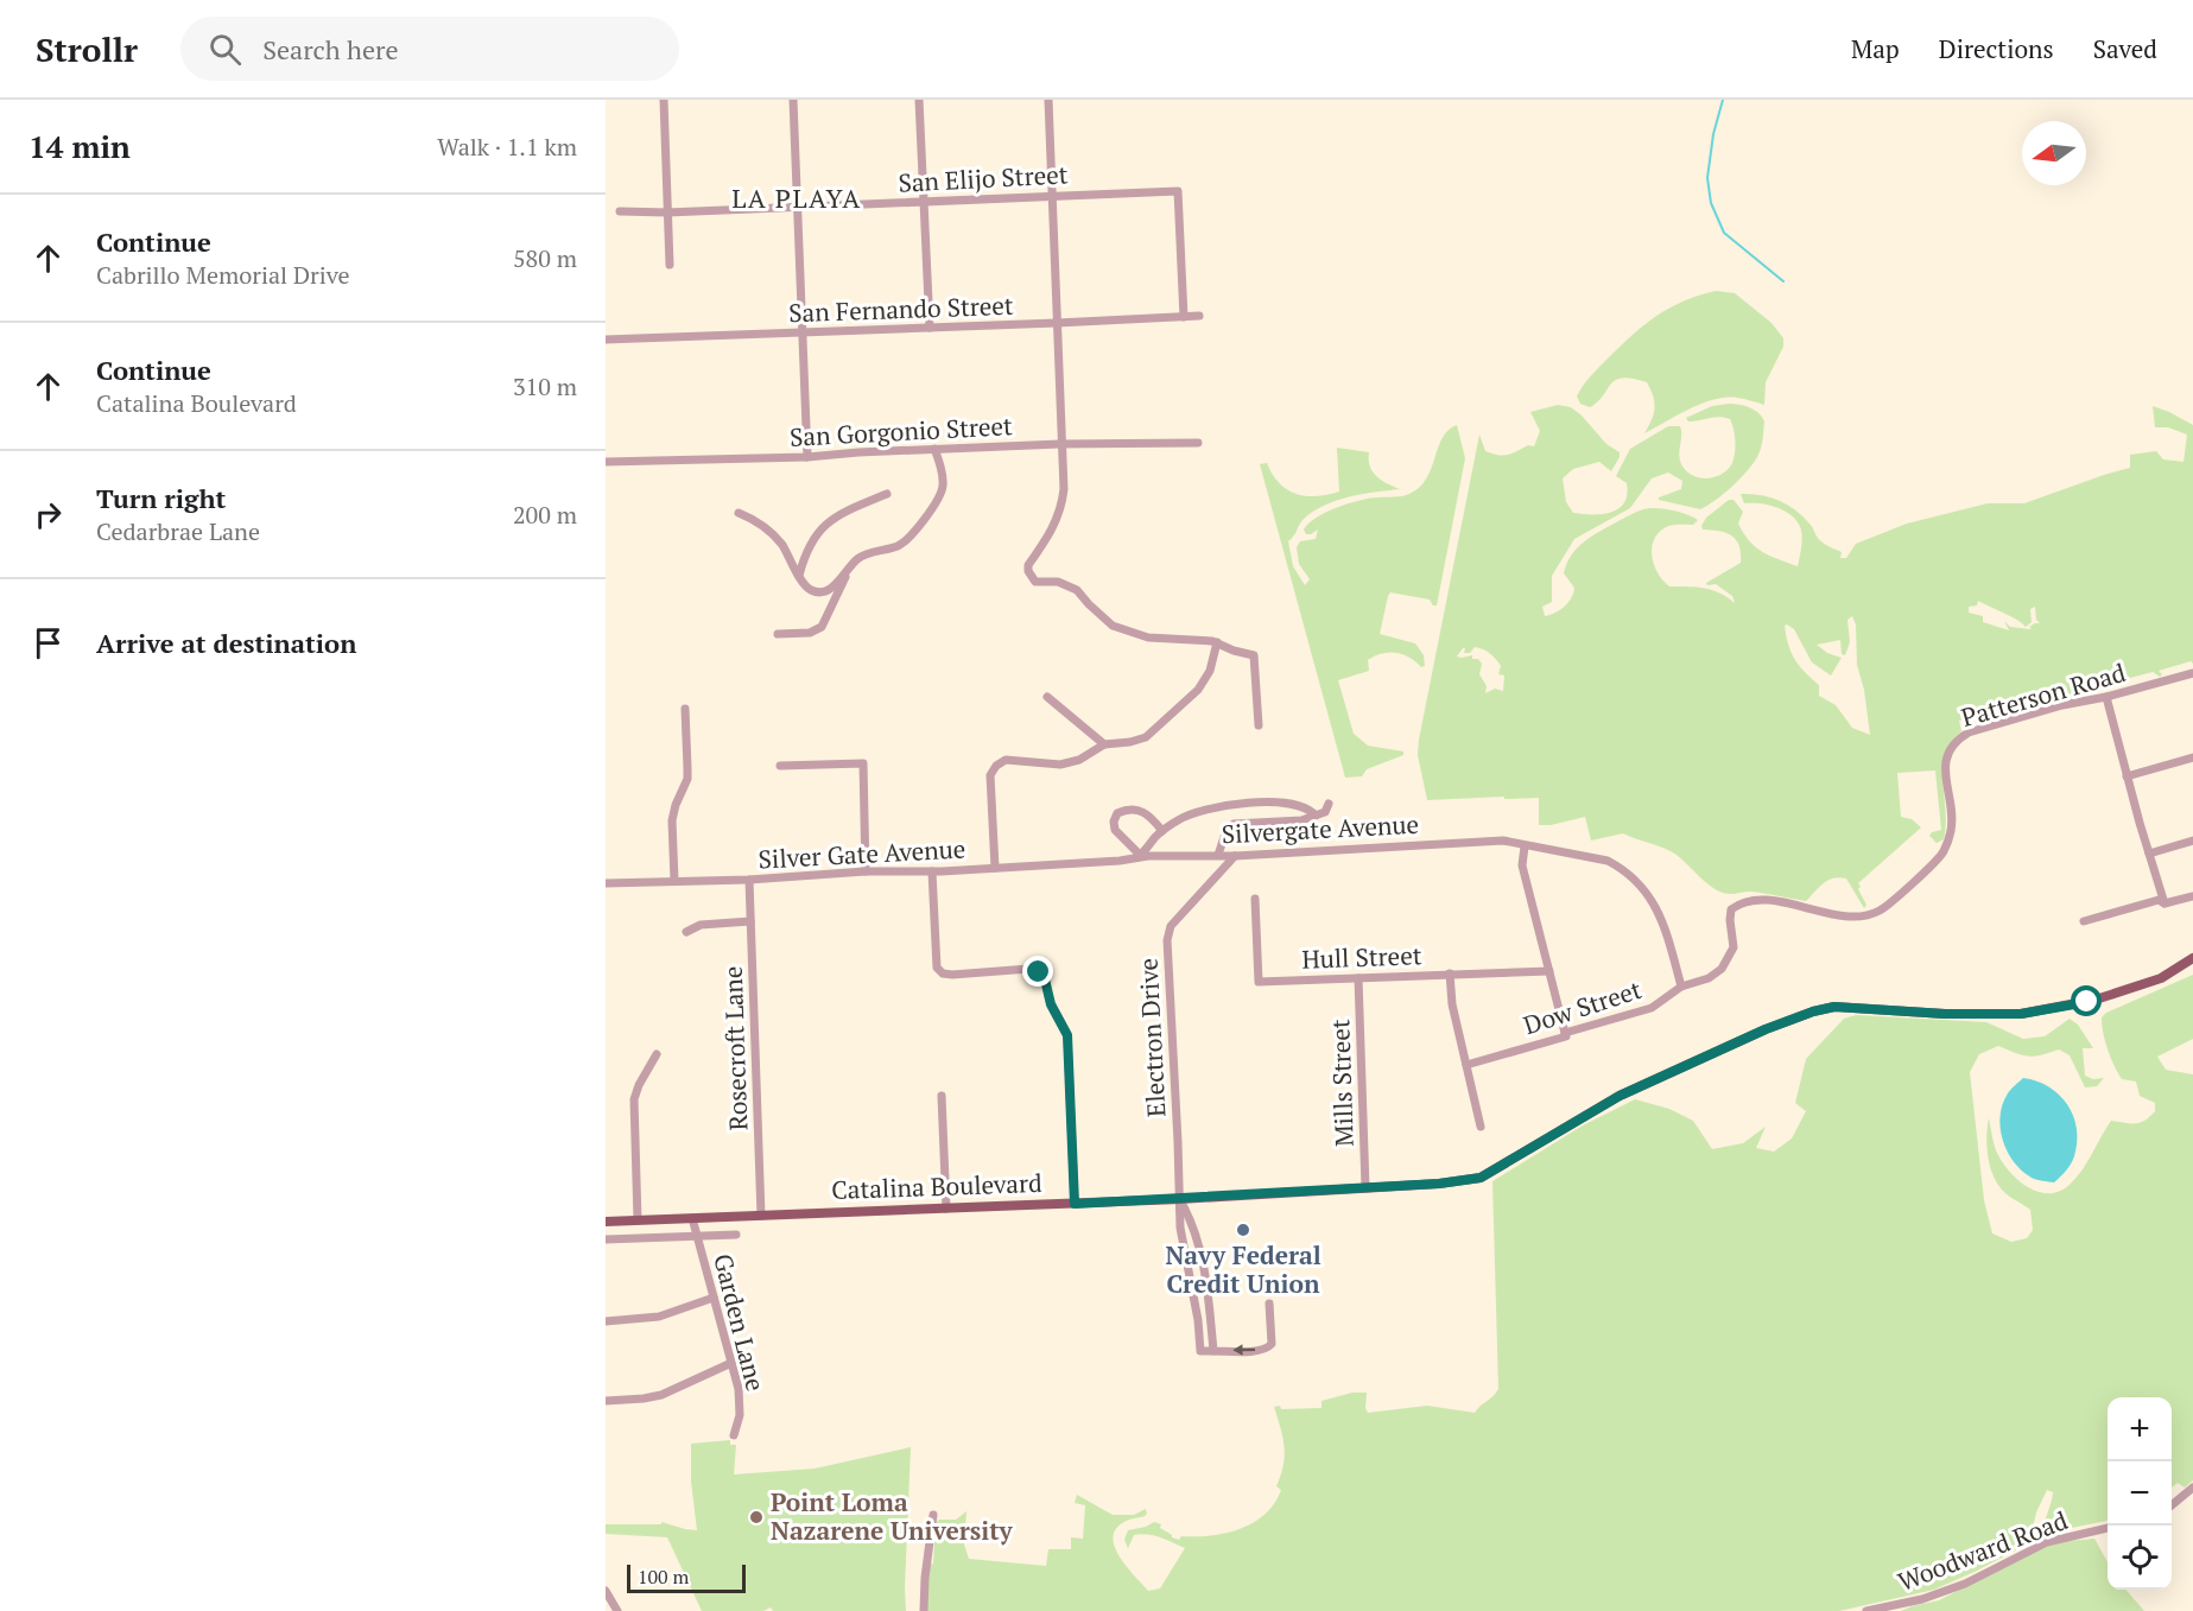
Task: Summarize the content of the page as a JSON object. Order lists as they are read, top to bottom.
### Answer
{
  "streets": {
    "main road": ["Catalina Boulevard"],
    "street": [
      "San Elijo Street",
      "San Fernando Street",
      "San Gorgonio Street",
      "Patterson Road",
      "Silvergate Avenue",
      "Silver Gate Avenue",
      "Hull Street",
      "Dow Street",
      "Electron Drive",
      "Rosecroft Lane",
      "Mills Street",
      "Garden Lane",
      "Woodward Road"
    ]
  },
  "crossings": [
    ["San Elijo Street", "San Fernando Street"],
    ["Patterson Road", "Dow Street"],
    ["Silvergate Avenue", "Silver Gate Avenue"],
    ["Silvergate Avenue", "Electron Drive"],
    ["Silver Gate Avenue", "Rosecroft Lane"],
    ["Hull Street", "Mills Street"],
    ["Electron Drive", "Catalina Boulevard"],
    ["Rosecroft Lane", "Catalina Boulevard"],
    ["Mills Street", "Catalina Boulevard"],
    ["Catalina Boulevard", "Garden Lane"]
  ],
  "districts": ["LA PLAYA"],
  "places": ["Navy Federal Credit Union", "Point Loma Nazarene University"],
  "scale_bar": "100 m",
  "north": "left",
  "page": {
    "header": "Strollr",
    "search": "Search here",
    "nav": ["Map", "Directions", "Saved"],
    "heading": ["14 min", "Walk · 1.1 km"],
    "list": [
      ["Continue", "Cabrillo Memorial Drive", "580 m"],
      ["Continue", "Catalina Boulevard", "310 m"],
      ["Turn right", "Cedarbrae Lane", "200 m"],
      "Arrive at destination"
    ],
    "map_buttons": ["+", "−"],
    "scale": "100 m"
  }
}
